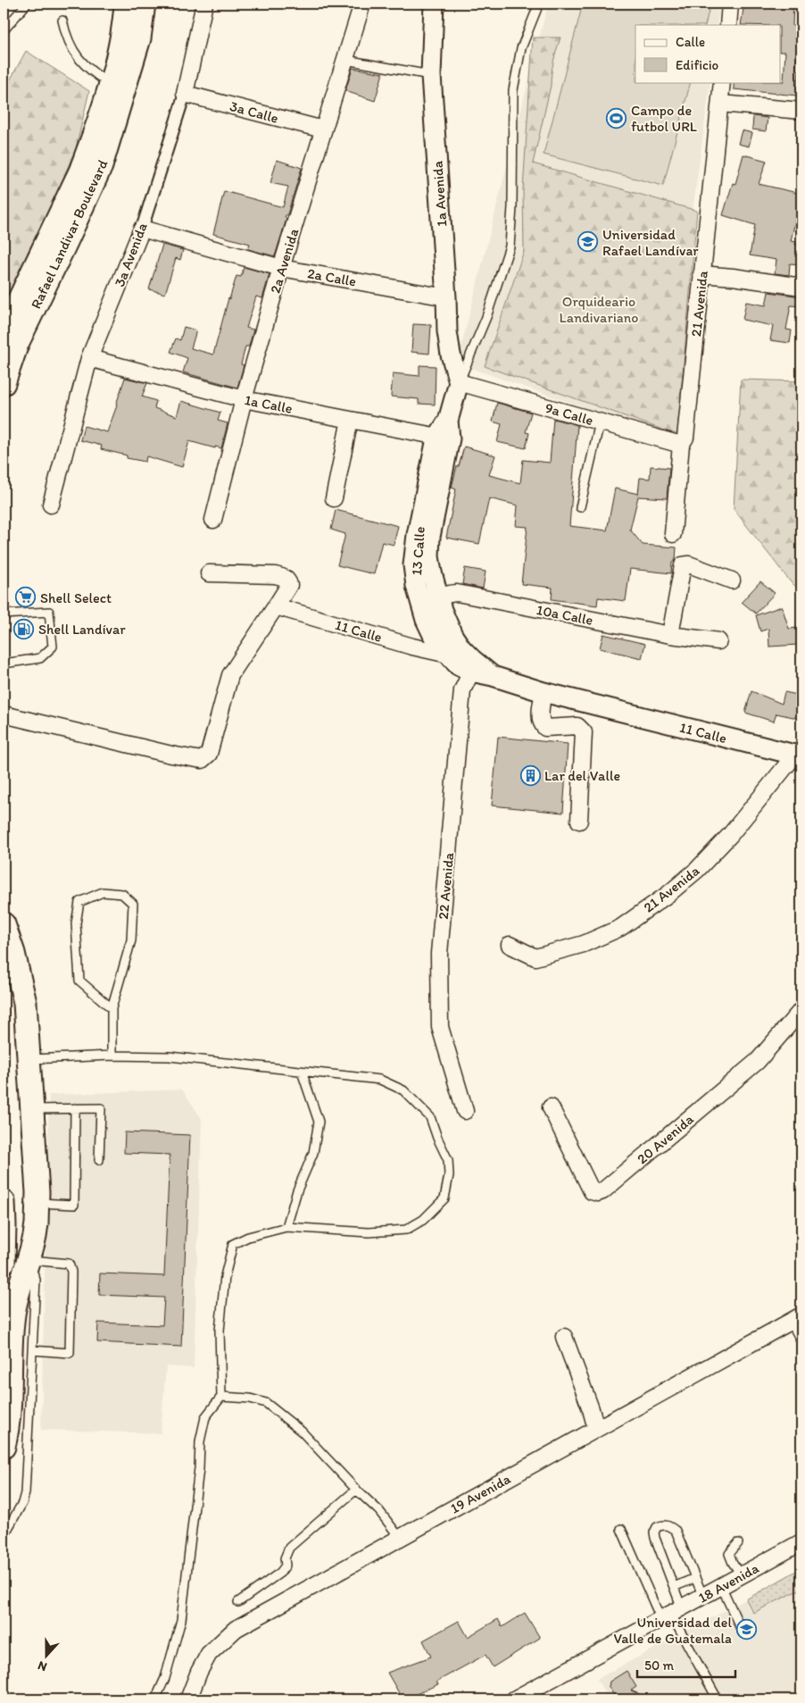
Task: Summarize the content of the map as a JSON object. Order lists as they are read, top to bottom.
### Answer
{
  "streets": {
    "main road": ["Rafael Landivar Boulevard"],
    "street": [
      "3a Calle",
      "1a Avenida",
      "3a Avenida",
      "2a Avenida",
      "2a Calle",
      "21 Avenida",
      "1a Calle",
      "9a Calle",
      "13 Calle",
      "10a Calle",
      "11 Calle",
      "22 Avenida",
      "20 Avenida",
      "19 Avenida",
      "18 Avenida"
    ]
  },
  "crossings": [
    ["3a Calle", "3a Avenida"],
    ["3a Calle", "2a Avenida"],
    ["1a Avenida", "2a Calle"],
    ["1a Avenida", "9a Calle"],
    ["1a Avenida", "13 Calle"],
    ["3a Avenida", "2a Calle"],
    ["3a Avenida", "1a Calle"],
    ["2a Avenida", "2a Calle"],
    ["2a Avenida", "1a Calle"],
    ["21 Avenida", "9a Calle"],
    ["21 Avenida", "11 Calle"],
    ["1a Calle", "13 Calle"],
    ["9a Calle", "13 Calle"],
    ["13 Calle", "10a Calle"],
    ["13 Calle", "11 Calle"],
    ["13 Calle", "22 Avenida"],
    ["11 Calle", "22 Avenida"]
  ],
  "parks": ["Orquideario Landivariano"],
  "places": {
    "sports": ["Campo de futbol URL"],
    "school or university": ["Universidad Rafael Landívar", "Universidad del Valle de Guatemala"],
    "supermarket": ["Shell Select"],
    "fuel station": ["Shell Landívar"],
    "building": ["Lar del Valle"]
  },
  "legend": ["Calle", "Edificio"],
  "scale_bar": "50 m",
  "north": "bottom"
}
